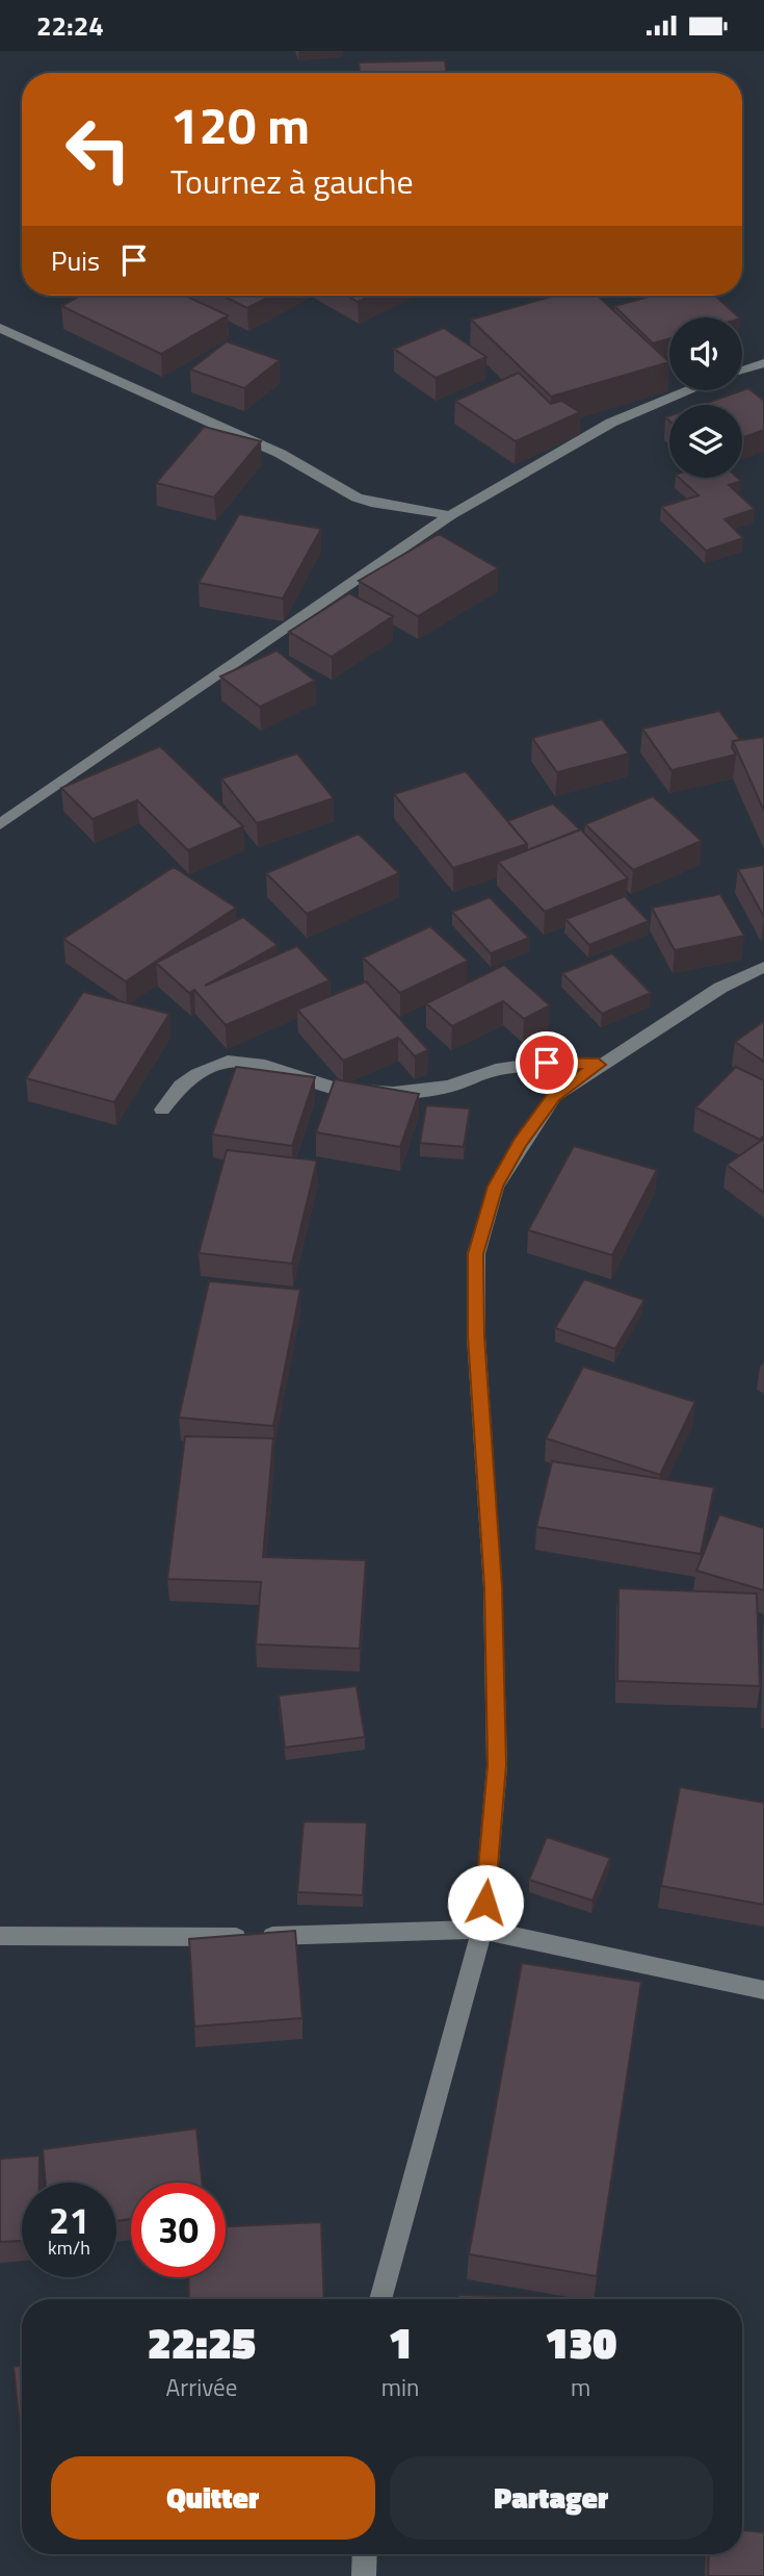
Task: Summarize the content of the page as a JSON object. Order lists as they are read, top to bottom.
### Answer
{
  "page": {
    "status": "22:24",
    "turn": ["120 m", "Tournez à gauche"],
    "then": "Puis",
    "speed": "21 km/h",
    "limit": "30",
    "eta": [
      "22:25",
      "Arrivée",
      "1",
      "min",
      "130",
      "m"
    ],
    "buttons": ["Quitter", "Partager"]
  }
}
